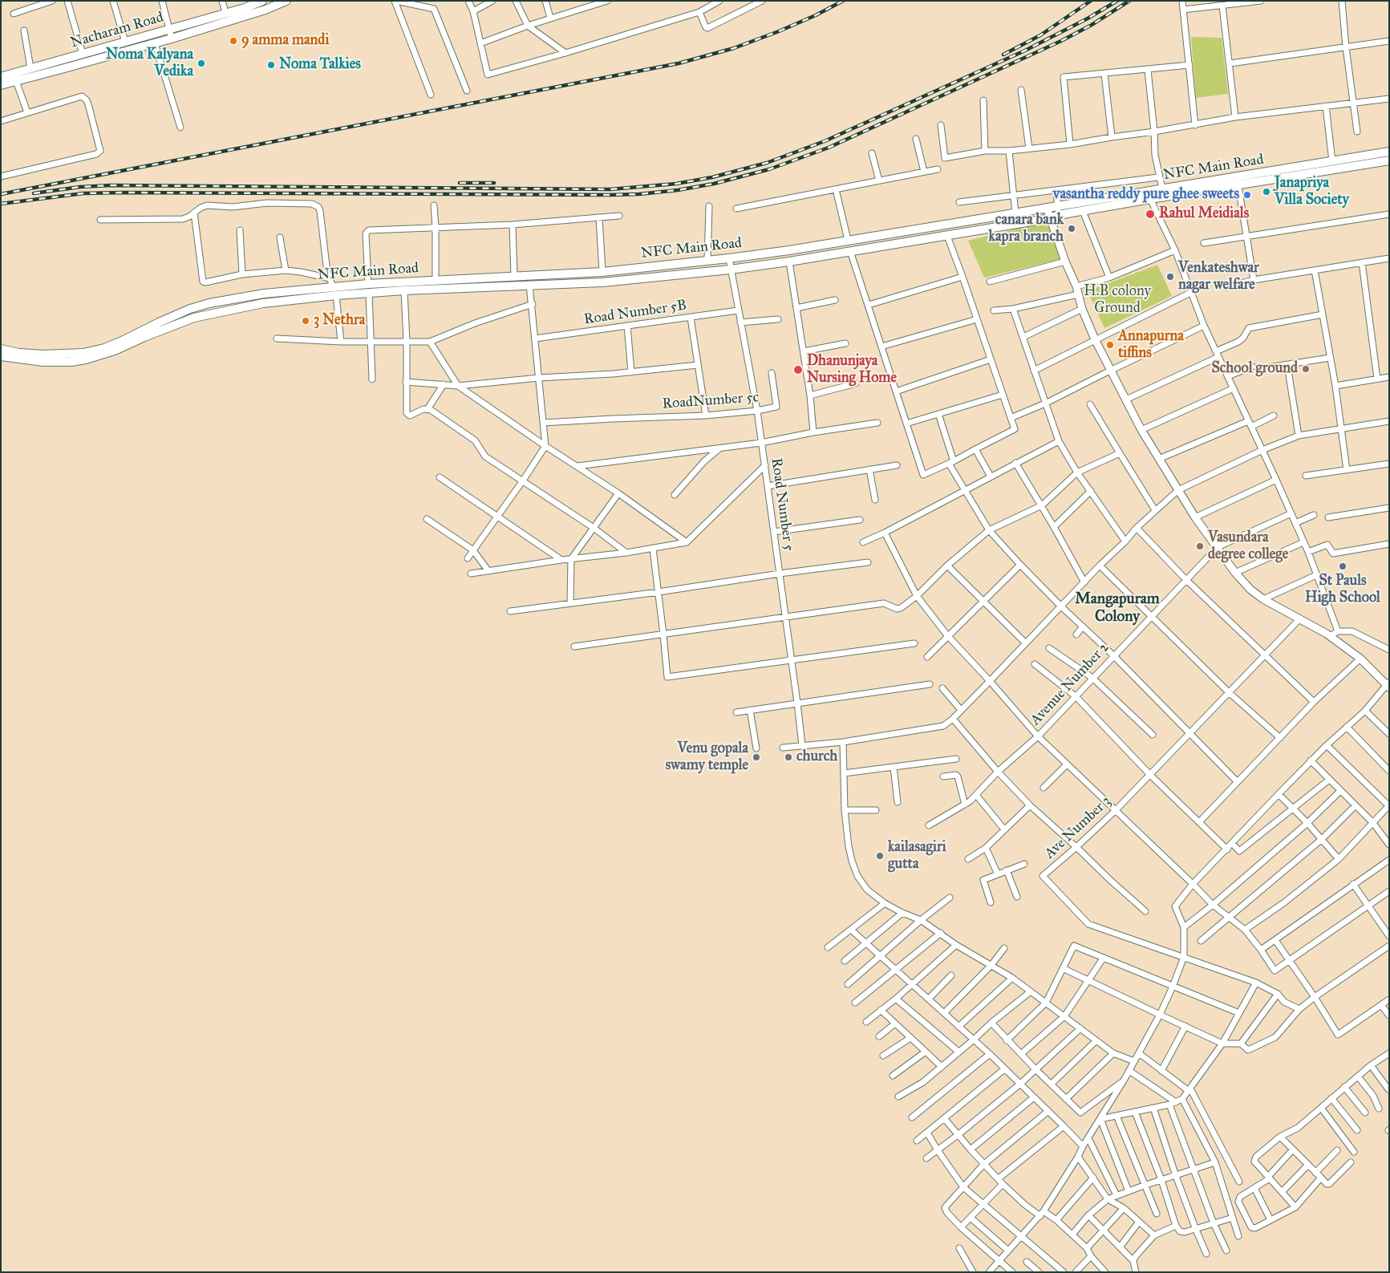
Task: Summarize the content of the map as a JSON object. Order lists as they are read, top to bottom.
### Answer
{
  "streets": {
    "main road": ["Nacharam Road", "NFC Main Road"],
    "street": [
      "Road Number 5B",
      "RoadNumber 5c",
      "Road Number 5",
      "Avenue Number 2",
      "Ave Number 3"
    ]
  },
  "crossings": [
    ["NFC Main Road", "Road Number 5"],
    ["Road Number 5B", "Road Number 5"],
    ["RoadNumber 5c", "Road Number 5"]
  ],
  "districts": ["Mangapuram Colony"],
  "parks": ["H.B colony Ground"],
  "places": [
    "9 amma mandi",
    "Noma Kalyana Vedika",
    "Noma Talkies",
    "Janapriya Villa Society",
    "vasantha reddy pure ghee sweets",
    "Rahul Meidials",
    "canara bank kapra branch",
    "Venkateshwar nagar welfare",
    "3 Nethra",
    "Annapurna tiffins",
    "School ground",
    "Dhanunjaya Nursing Home",
    "Vasundara degree college",
    "St Pauls High School",
    "Venu gopala swamy temple",
    "church",
    "kailasagiri gutta"
  ]
}
